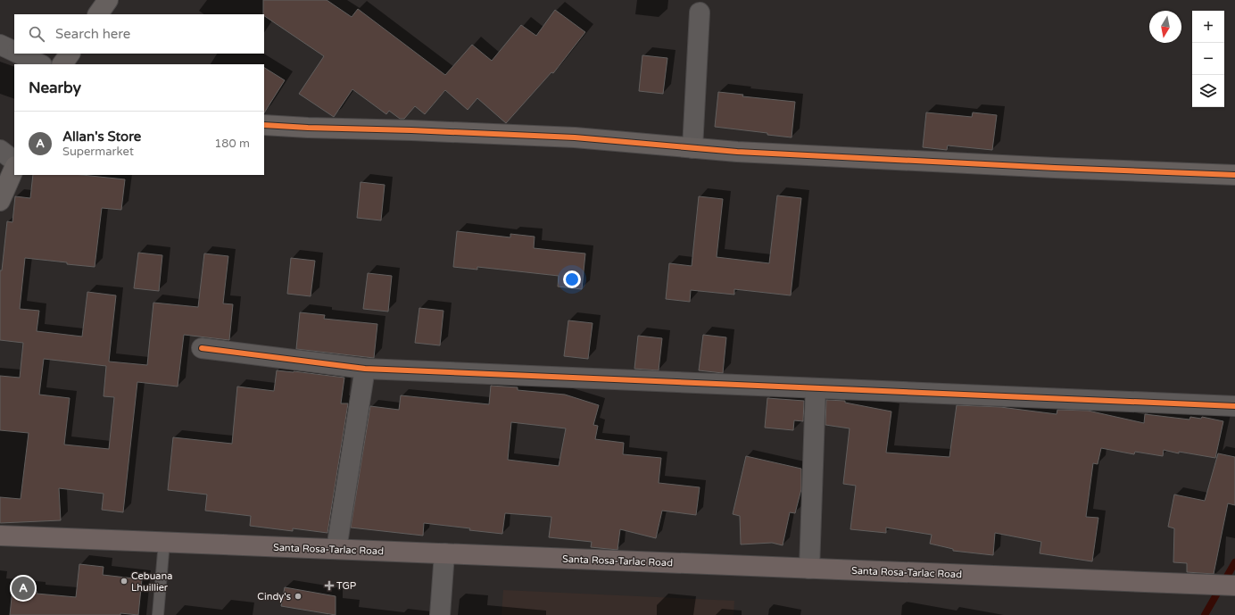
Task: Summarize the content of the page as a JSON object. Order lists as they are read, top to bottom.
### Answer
{
  "streets": {
    "highway": ["Santa Rosa-Tarlac Road"]
  },
  "places": {
    "other": ["Cebuana Lhuillier", "Cindy's"],
    "health": ["TGP"]
  },
  "north": "bottom",
  "page": {
    "map_buttons": ["+", "−"],
    "search": "Search here",
    "heading": "Nearby",
    "list": [
      {
        "mark": "A",
        "name": "Allan's Store",
        "note": "Supermarket",
        "value": "180 m"
      }
    ],
    "pins": "A"
  }
}
